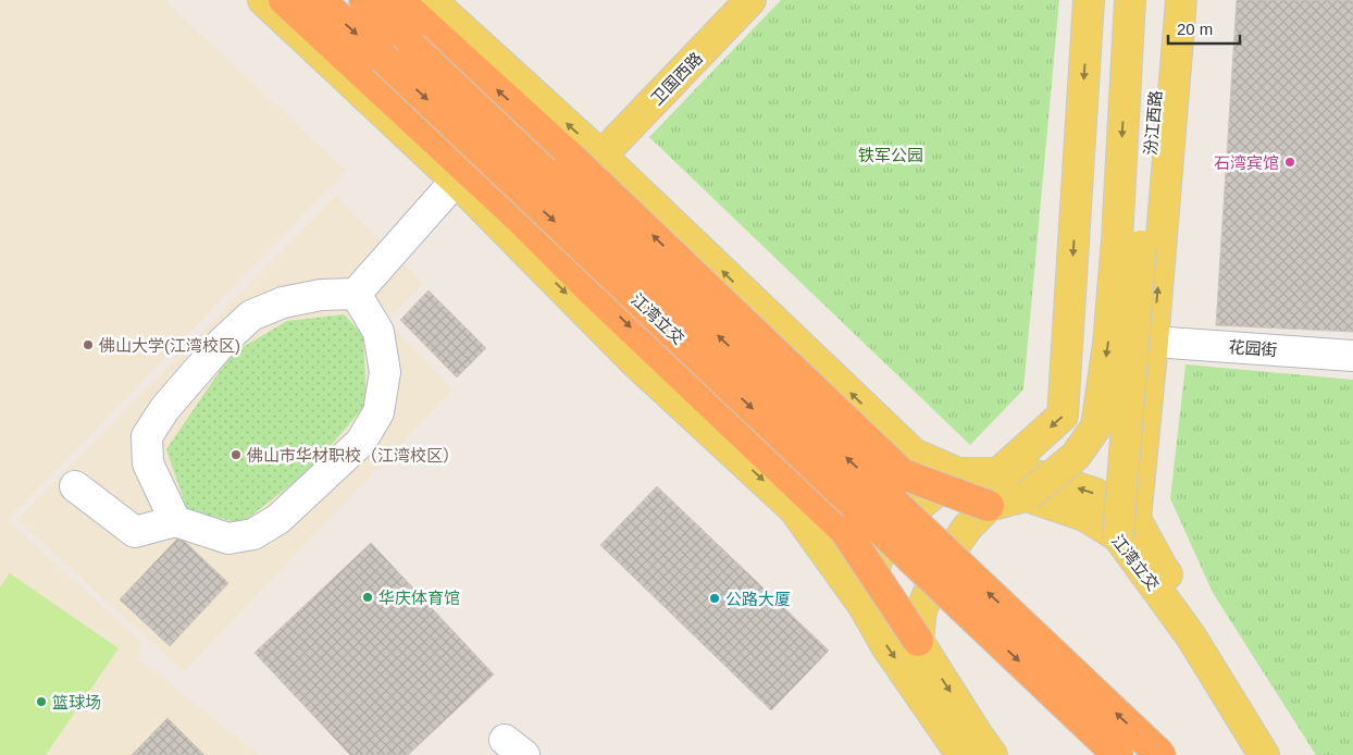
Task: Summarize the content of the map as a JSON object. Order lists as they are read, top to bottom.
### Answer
{
  "streets": {
    "highway": ["江湾立交"],
    "main road": ["卫国西路", "汾江西路"],
    "street": ["花园街"]
  },
  "parks": ["铁军公园"],
  "places": [
    "石湾宾馆",
    "佛山大学(江湾校区)",
    "佛山市华材职校（江湾校区）",
    "华庆体育馆",
    "公路大厦",
    "篮球场"
  ],
  "scale_bar": "20 m"
}
